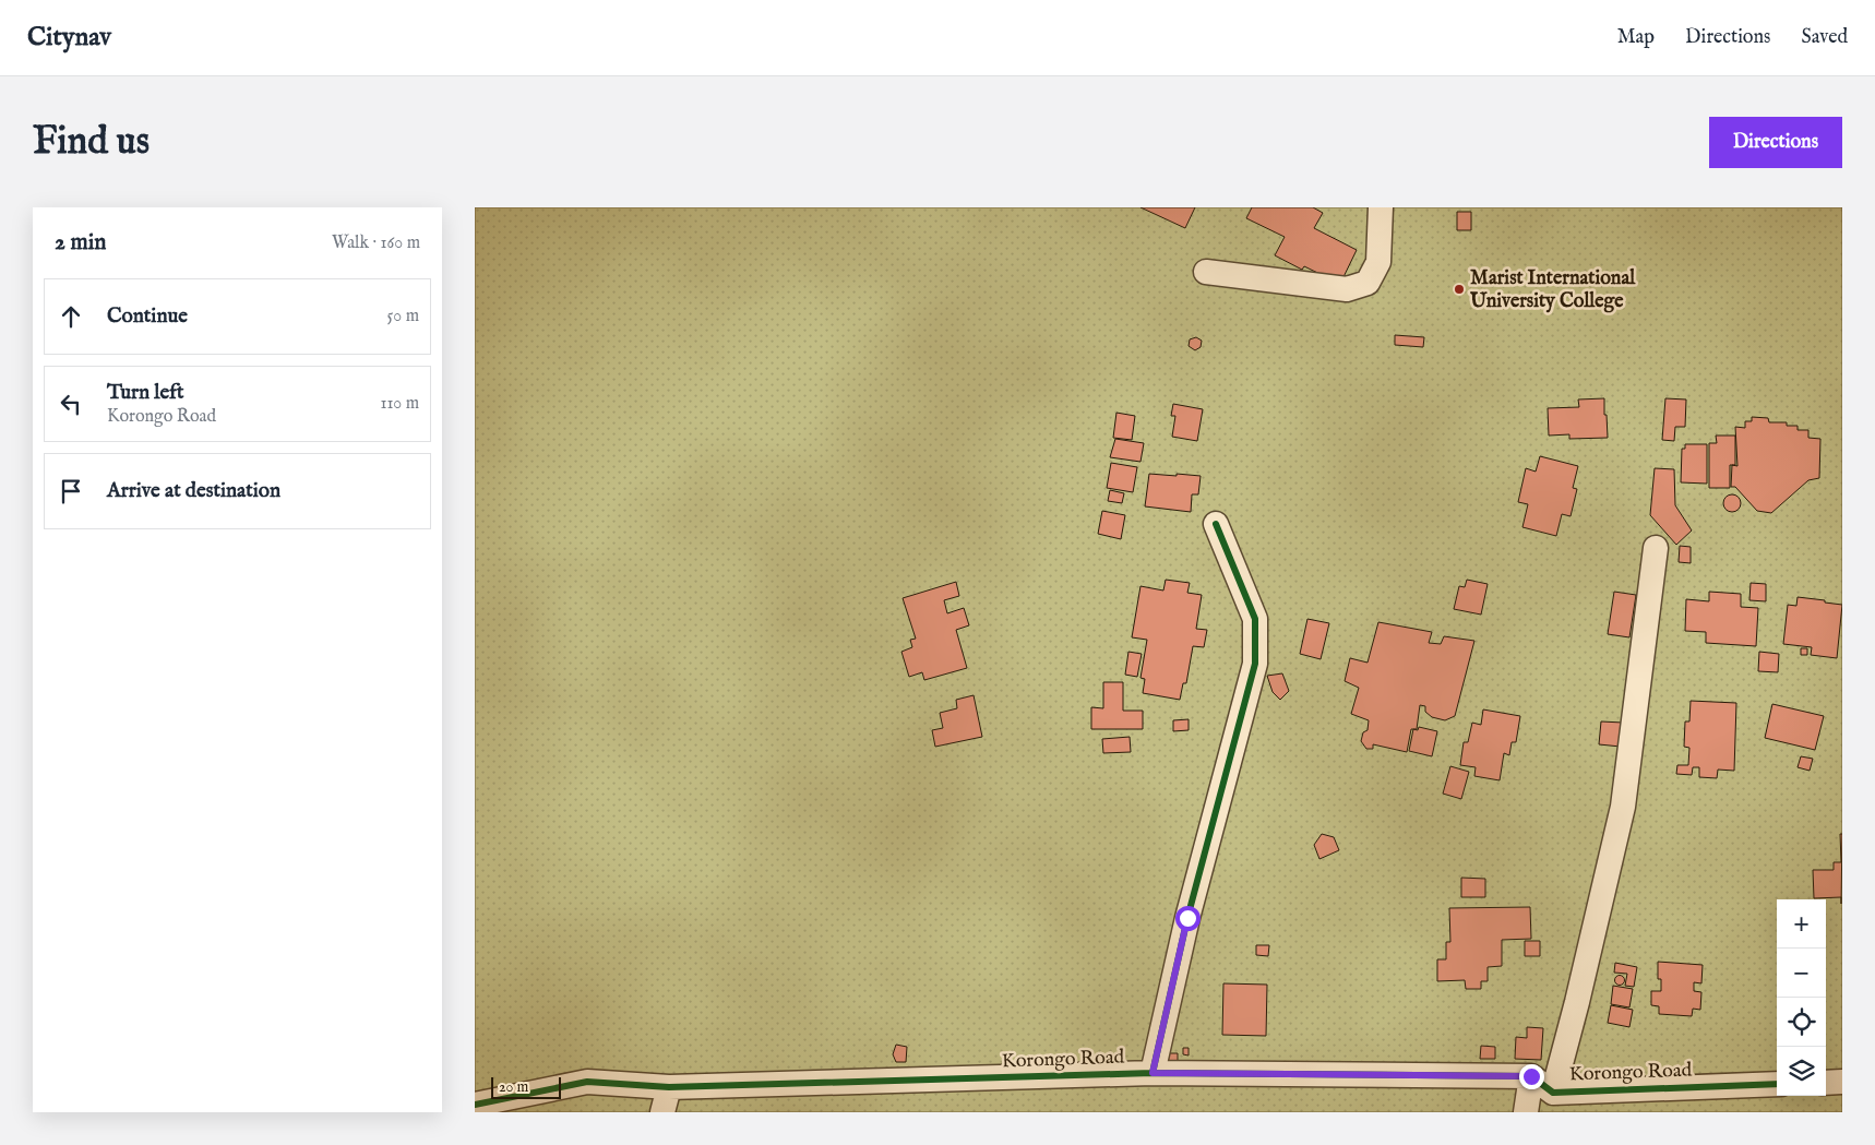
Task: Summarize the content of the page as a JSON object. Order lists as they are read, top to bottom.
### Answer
{
  "streets": {
    "street": ["Korongo Road"]
  },
  "places": ["Marist International University College"],
  "scale_bar": "20 m",
  "page": {
    "header": "Citynav",
    "nav": ["Map", "Directions", "Saved"],
    "buttons": "Directions",
    "title": "Find us",
    "heading": ["2 min", "Walk · 160 m"],
    "list": [
      ["Continue", "50 m"],
      ["Turn left", "Korongo Road", "110 m"],
      "Arrive at destination"
    ],
    "map_buttons": ["+", "−"],
    "scale": "20 m"
  }
}
